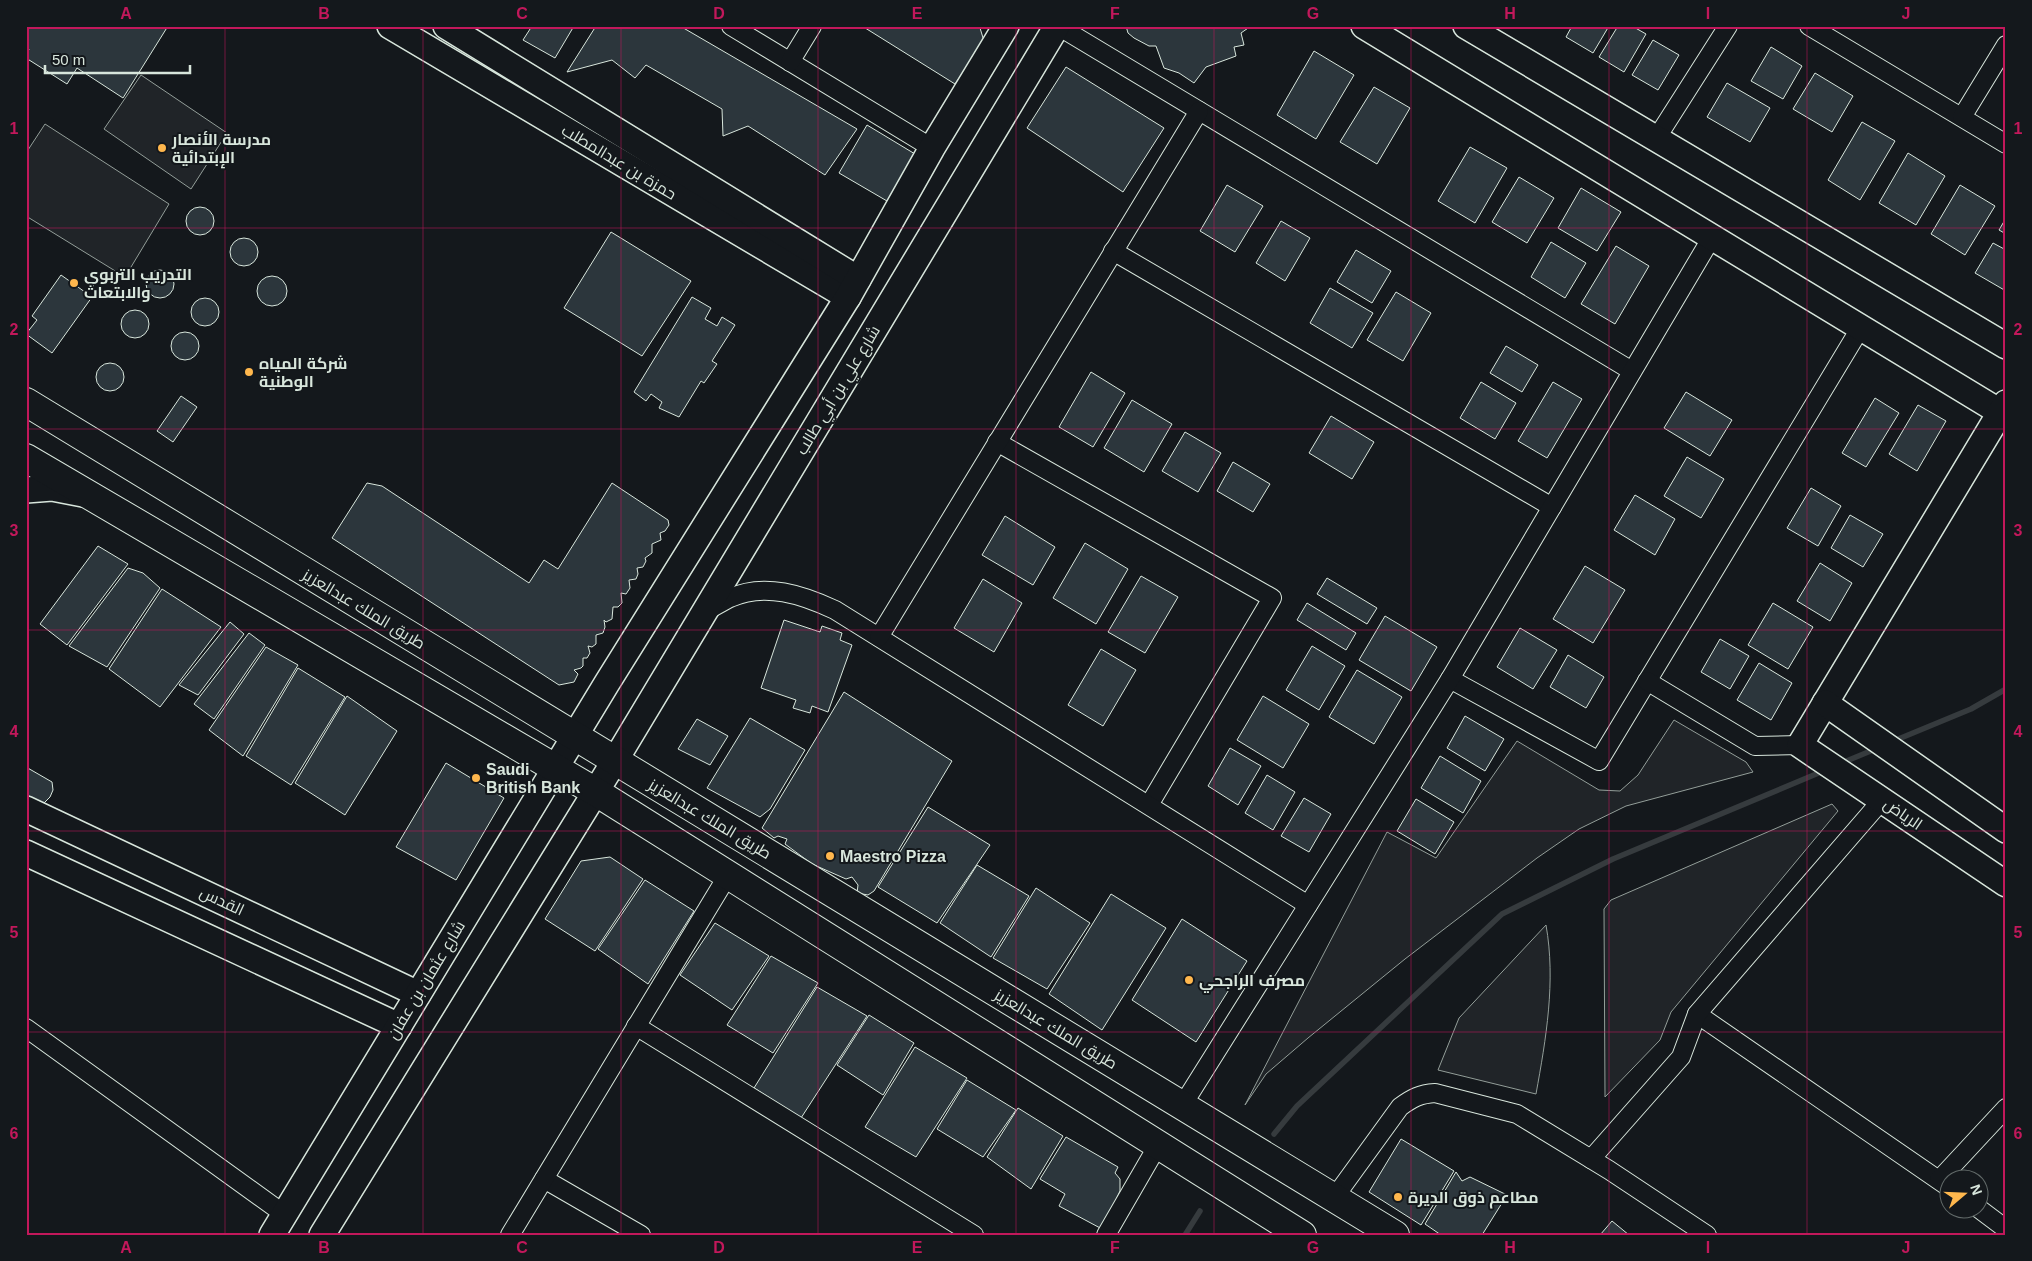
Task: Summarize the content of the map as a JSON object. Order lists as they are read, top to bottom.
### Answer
{
  "streets": {
    "highway": ["طريق الملك عبدالعزيز"],
    "street": [
      "حمزة بن عبدالمطلب",
      "شارع علي بن أبي طالب",
      "الرياض",
      "القدس",
      "شارع عثمان بن عفان"
    ]
  },
  "crossings": [
    ["شارع علي بن أبي طالب", "طريق الملك عبدالعزيز"],
    ["طريق الملك عبدالعزيز", "شارع عثمان بن عفان"],
    ["القدس", "شارع عثمان بن عفان"]
  ],
  "places": [
    "مدرسة الأنصار الإبتدائية",
    "التدريب التربوي والابتعاث",
    "شركة المياه الوطنية",
    "Saudi British Bank",
    "Maestro Pizza",
    "مصرف الراجحي",
    "مطاعم ذوق الديرة"
  ],
  "scale_bar": "50 m",
  "north": "right",
  "grid": {
    "columns": [
      "A",
      "B",
      "C",
      "D",
      "E",
      "F",
      "G",
      "H",
      "I",
      "J"
    ],
    "rows": [
      "1",
      "2",
      "3",
      "4",
      "5",
      "6"
    ]
  }
}
